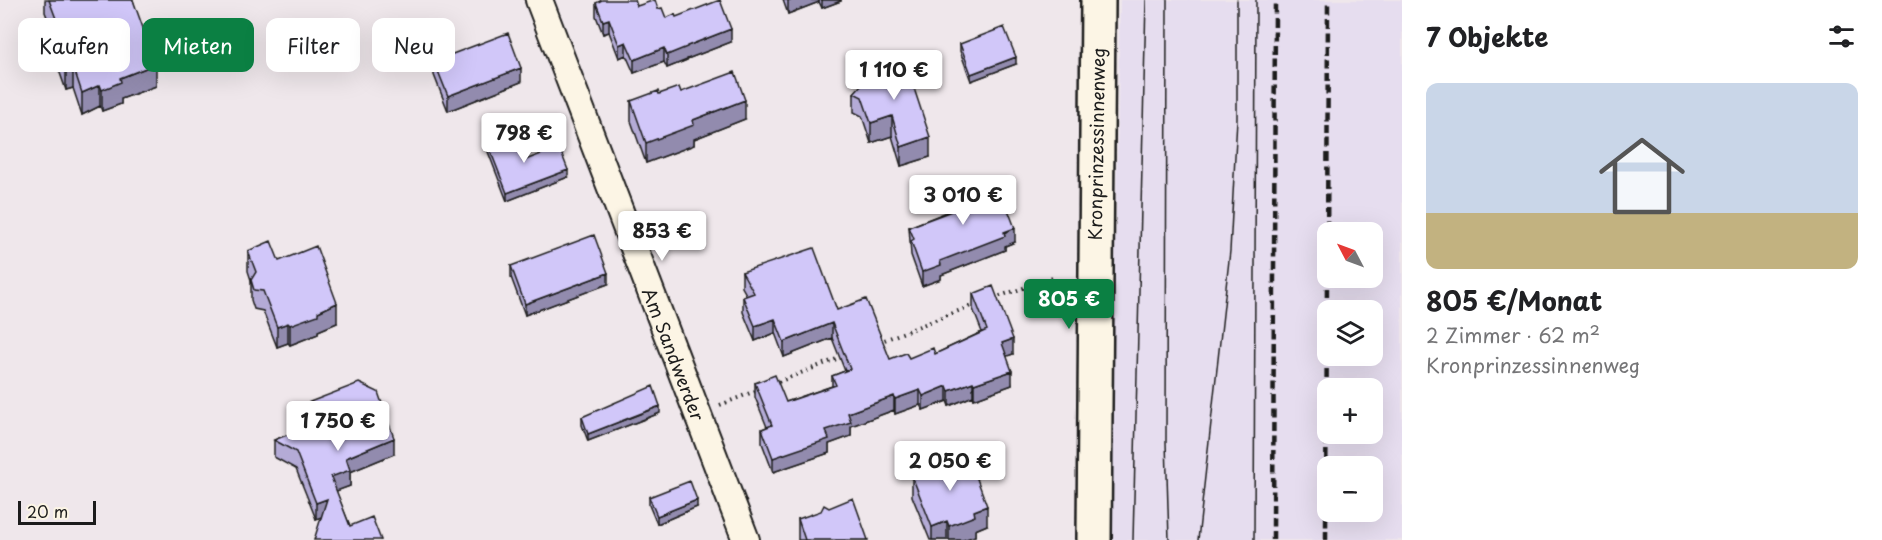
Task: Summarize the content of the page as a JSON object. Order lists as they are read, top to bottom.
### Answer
{
  "streets": {
    "main road": ["Kronprinzessinnenweg"],
    "street": ["Am Sandwerder"]
  },
  "scale_bar": "20 m",
  "north": "top left",
  "page": {
    "heading": "7 Objekte",
    "chip": [
      "Kaufen",
      "Mieten",
      "Filter",
      "Neu"
    ],
    "price": [
      "1 110 €",
      "798 €",
      "3 010 €",
      "853 €",
      "805 €",
      "1 750 €",
      "2 050 €"
    ],
    "list": [
      {
        "name": "805 €/Monat",
        "note": "2 Zimmer · 62 m² · Kronprinzessinnenweg"
      }
    ],
    "map_buttons": ["+", "−"],
    "scale": "20 m"
  }
}
